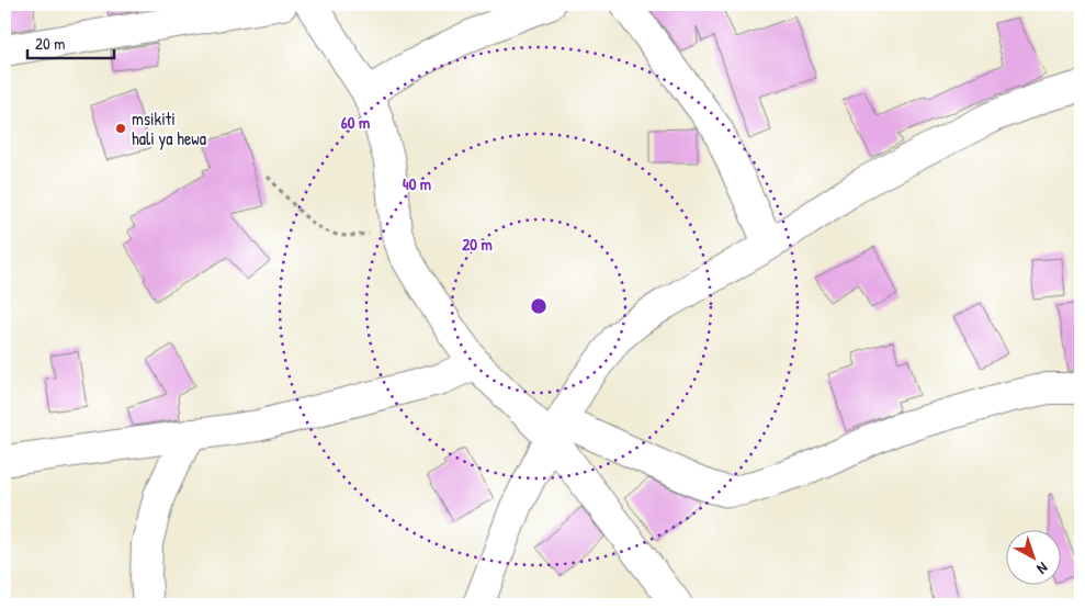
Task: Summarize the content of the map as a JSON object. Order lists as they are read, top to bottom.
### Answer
{
  "places": ["msikiti hali ya hewa"],
  "scale_bar": "20 m",
  "north": "bottom right",
  "rings": ["60 m", "40 m", "20 m"]
}
